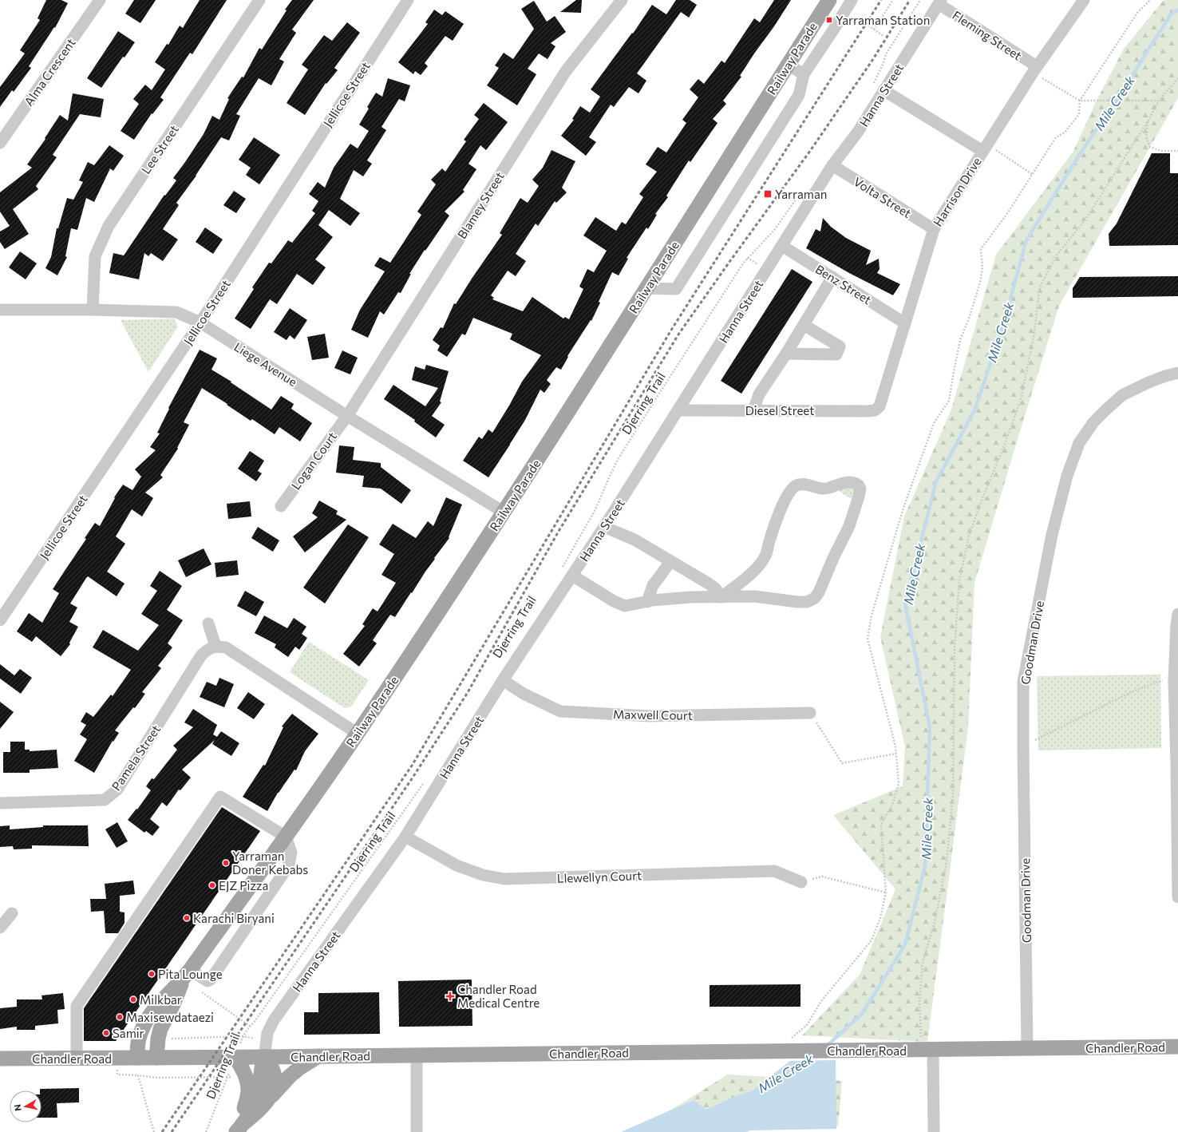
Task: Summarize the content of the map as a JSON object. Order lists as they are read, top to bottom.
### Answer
{
  "streets": {
    "main road": ["Railway Parade", "Chandler Road"],
    "street": [
      "Fleming Street",
      "Alma Crescent",
      "Jellicoe Street",
      "Hanna Street",
      "Lee Street",
      "Harrison Drive",
      "Volta Street",
      "Blamey Street",
      "Benz Street",
      "Liege Avenue",
      "Diesel Street",
      "Logan Court",
      "Goodman Drive",
      "Maxwell Court",
      "Pamela Street",
      "Llewellyn Court"
    ],
    "path": ["Djerring Trail"]
  },
  "crossings": [
    ["Fleming Street", "Hanna Street"],
    ["Fleming Street", "Harrison Drive"],
    ["Railway Parade", "Liege Avenue"],
    ["Railway Parade", "Chandler Road"],
    ["Jellicoe Street", "Liege Avenue"],
    ["Hanna Street", "Volta Street"],
    ["Hanna Street", "Benz Street"],
    ["Hanna Street", "Diesel Street"],
    ["Hanna Street", "Maxwell Court"],
    ["Hanna Street", "Llewellyn Court"],
    ["Hanna Street", "Chandler Road"],
    ["Lee Street", "Liege Avenue"],
    ["Harrison Drive", "Volta Street"],
    ["Harrison Drive", "Benz Street"],
    ["Harrison Drive", "Diesel Street"],
    ["Blamey Street", "Liege Avenue"],
    ["Blamey Street", "Logan Court"],
    ["Liege Avenue", "Logan Court"],
    ["Djerring Trail", "Chandler Road"],
    ["Goodman Drive", "Chandler Road"]
  ],
  "water": ["Mile Creek"],
  "places": {
    "transit": ["Yarraman Station", "Yarraman"],
    "other": [
      "Yarraman Doner Kebabs",
      "EJZ Pizza",
      "Karachi Biryani",
      "Pita Lounge",
      "Milkbar",
      "Maxisewdataezi",
      "Samir"
    ],
    "health": ["Chandler Road Medical Centre"]
  },
  "north": "left"
}
